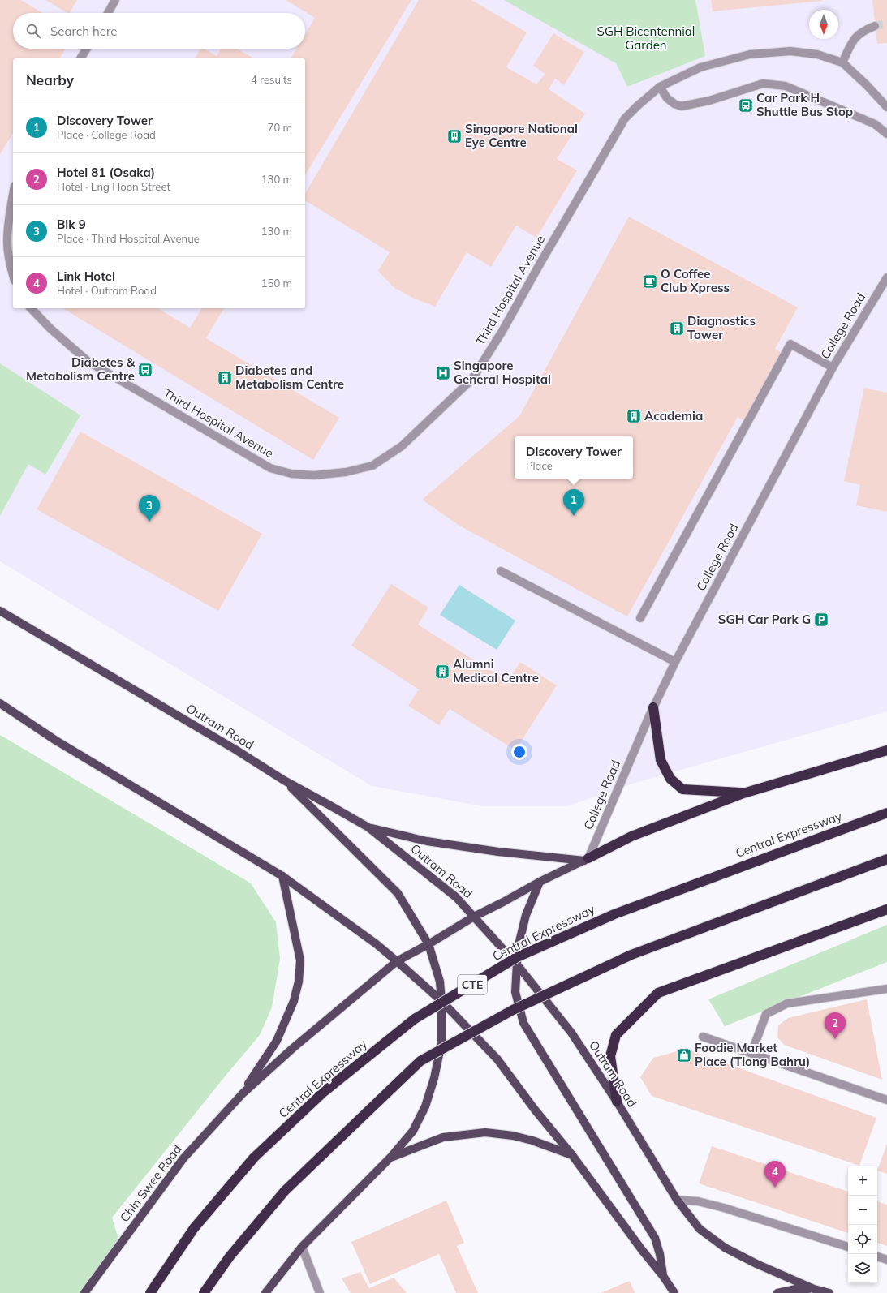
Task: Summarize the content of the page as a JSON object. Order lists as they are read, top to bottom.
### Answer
{
  "streets": {
    "highway": ["Central Expressway", "CTE"],
    "main road": ["Outram Road", "Chin Swee Road"],
    "street": ["Third Hospital Avenue", "College Road"]
  },
  "parks": ["SGH Bicentennial Garden"],
  "places": {
    "bus stop": ["Car Park H Shuttle Bus Stop", "Diabetes & Metabolism Centre"],
    "building": [
      "Singapore National Eye Centre",
      "Diagnostics Tower",
      "Diabetes and Metabolism Centre",
      "Academia",
      "Alumni Medical Centre"
    ],
    "cafe": ["O Coffee Club Xpress"],
    "hospital": ["Singapore General Hospital"],
    "parking": ["SGH Car Park G"],
    "shop": ["Foodie Market Place (Tiong Bahru)"]
  },
  "north": "bottom",
  "page": {
    "search": "Search here",
    "heading": ["Nearby", "4 results"],
    "list": [
      {
        "mark": "1",
        "name": "Discovery Tower",
        "note": "Place · College Road",
        "value": "70 m"
      },
      {
        "mark": "2",
        "name": "Hotel 81 (Osaka)",
        "note": "Hotel · Eng Hoon Street",
        "value": "130 m"
      },
      {
        "mark": "3",
        "name": "Blk 9",
        "note": "Place · Third Hospital Avenue",
        "value": "130 m"
      },
      {
        "mark": "4",
        "name": "Link Hotel",
        "note": "Hotel · Outram Road",
        "value": "150 m"
      }
    ],
    "popup": ["Discovery Tower", "Place"],
    "pins": [
      "1",
      "3",
      "2",
      "4"
    ],
    "map_buttons": ["+", "−"]
  }
}
